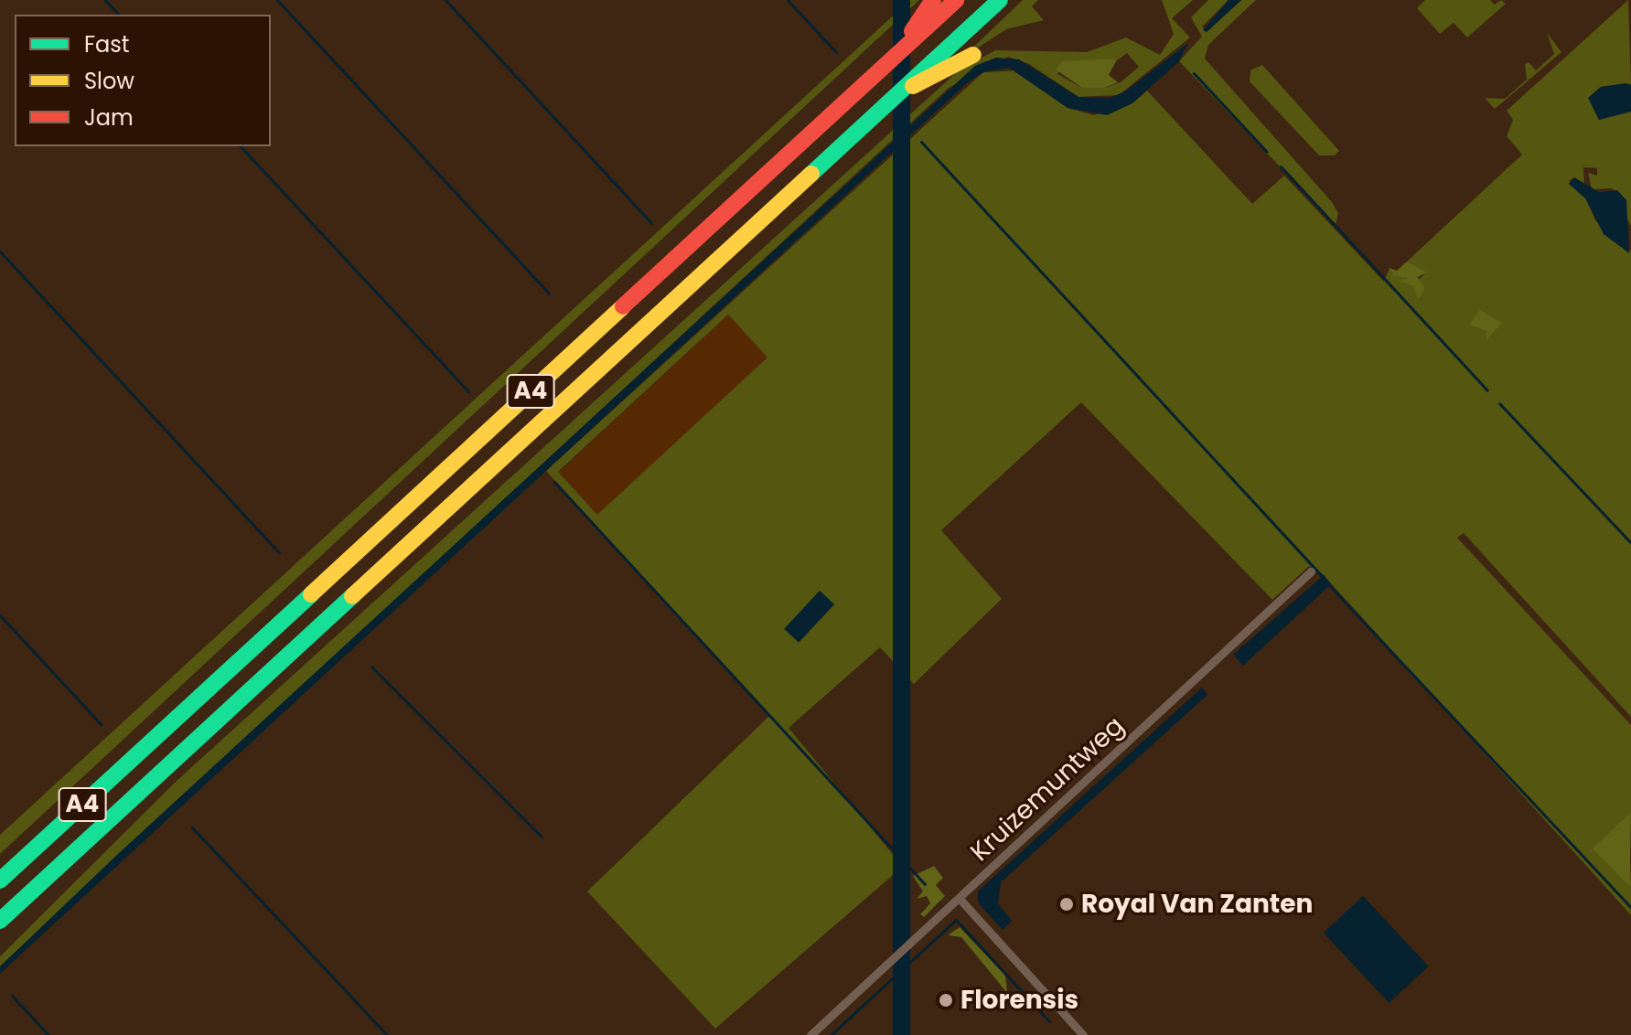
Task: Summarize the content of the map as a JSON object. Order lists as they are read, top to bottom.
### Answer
{
  "streets": {
    "highway": ["A4"],
    "street": ["Kruizemuntweg"]
  },
  "places": ["Royal Van Zanten", "Florensis"],
  "legend": ["Fast", "Slow", "Jam"]
}
